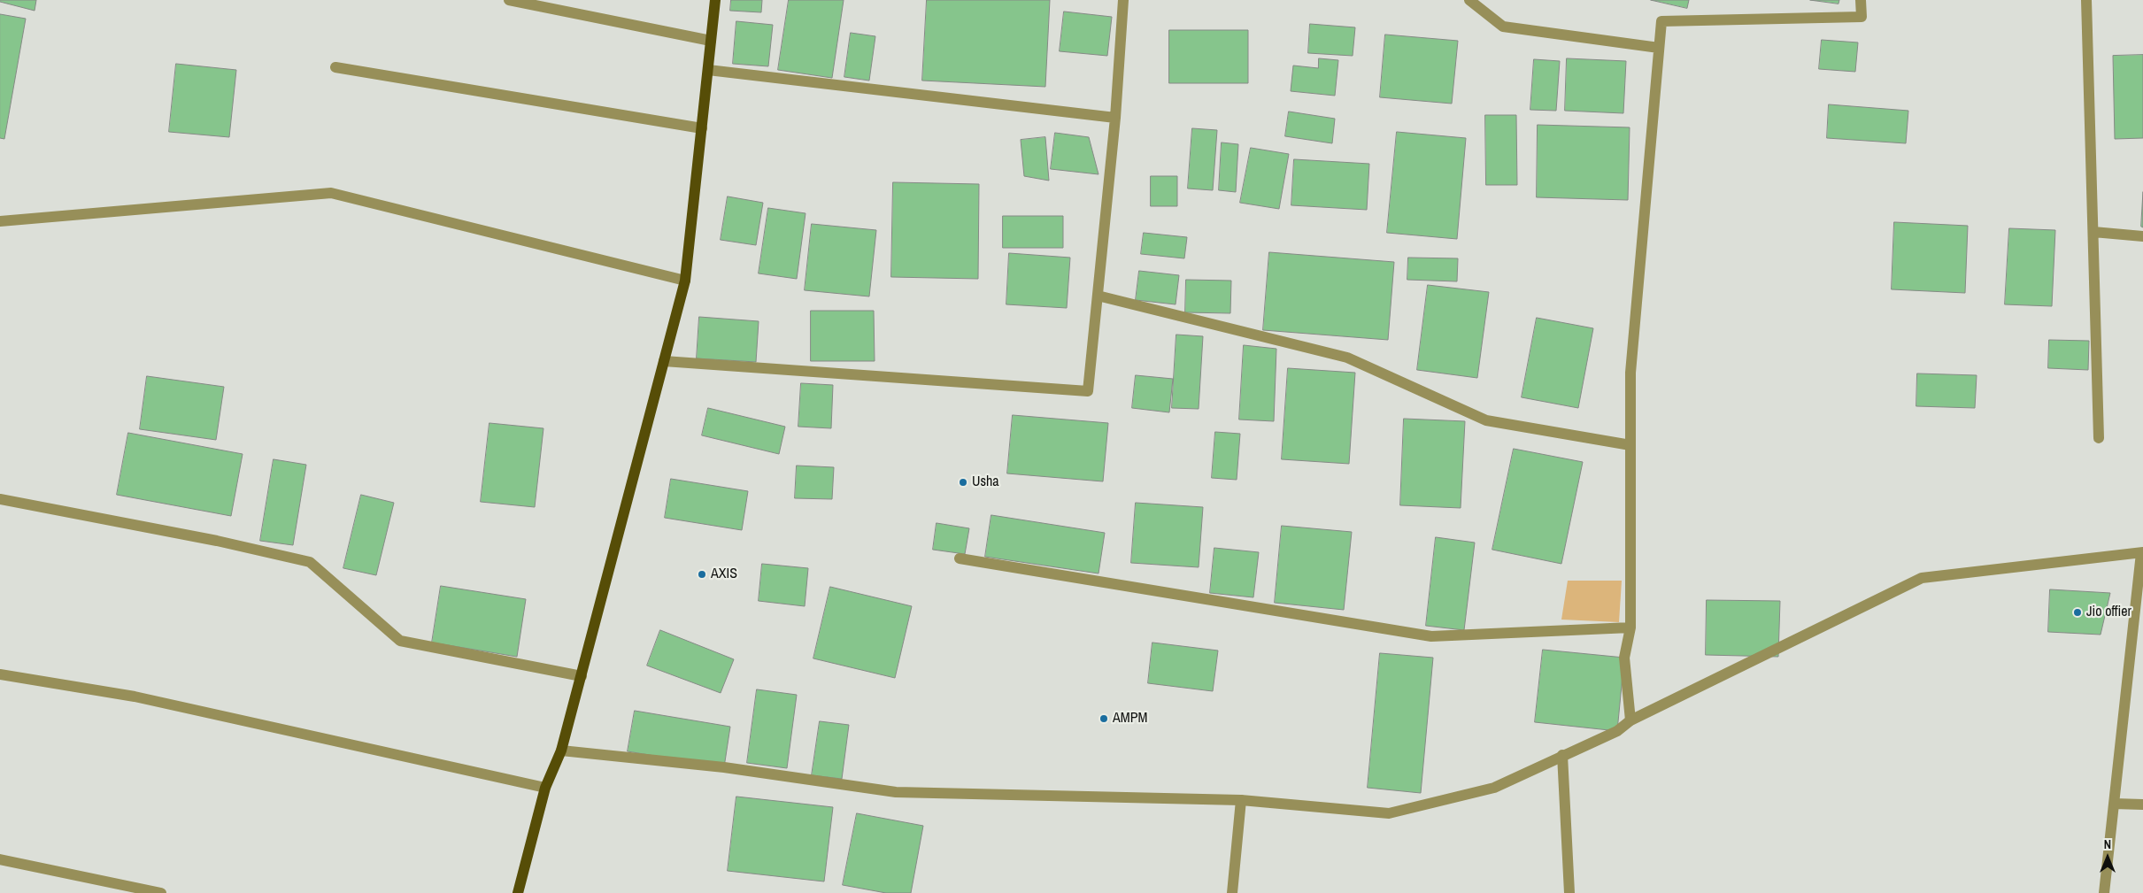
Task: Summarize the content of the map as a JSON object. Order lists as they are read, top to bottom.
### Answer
{
  "places": [
    "Usha",
    "AXIS",
    "Jio offier",
    "AMPM"
  ],
  "north": "top"
}
